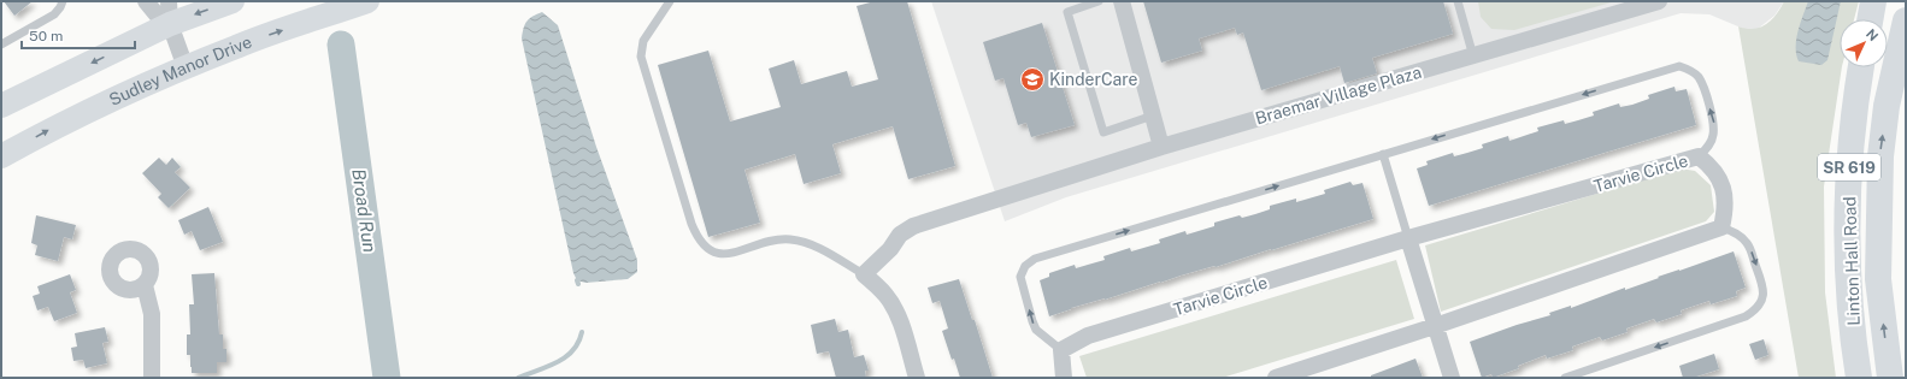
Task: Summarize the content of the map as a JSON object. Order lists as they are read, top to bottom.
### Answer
{
  "streets": {
    "main road": ["Sudley Manor Drive", "SR 619", "Linton Hall Road"],
    "street": ["Braemar Village Plaza", "Tarvie Circle"]
  },
  "water": ["Broad Run"],
  "places": {
    "school or university": ["KinderCare"]
  },
  "scale_bar": "50 m",
  "north": "top right"
}
